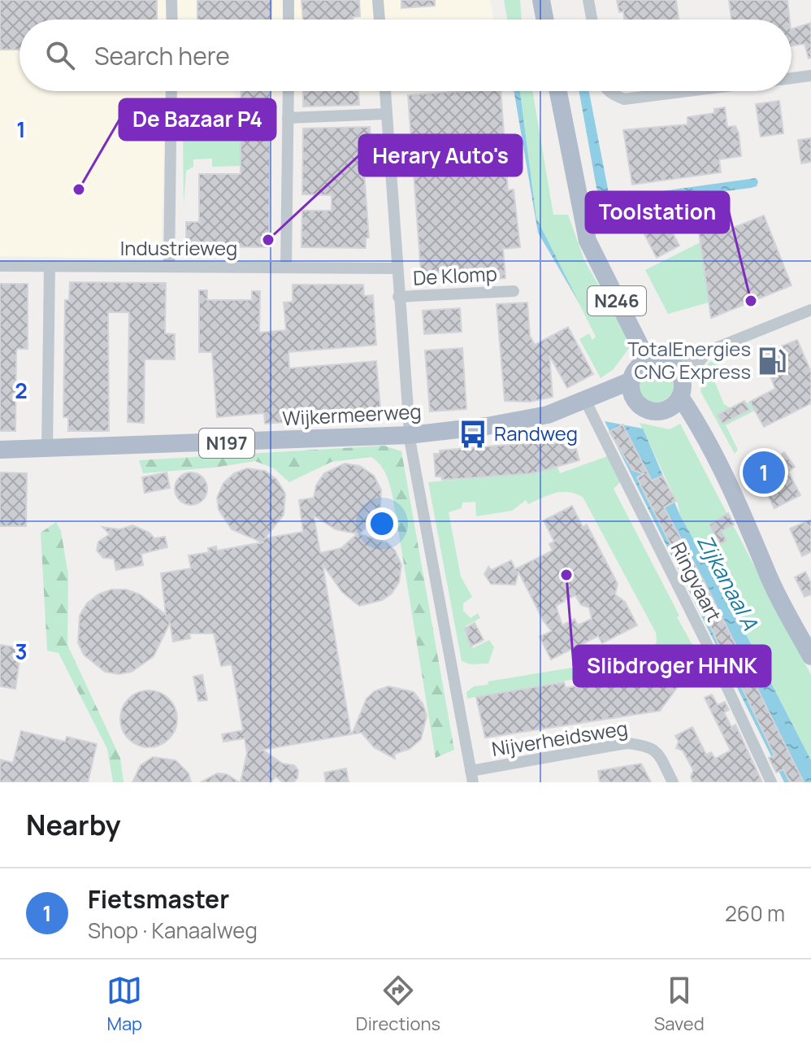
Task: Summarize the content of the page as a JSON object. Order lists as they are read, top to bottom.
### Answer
{
  "streets": {
    "main road": ["N246", "Wijkermeerweg", "N197"],
    "street": [
      "Industrieweg",
      "De Klomp",
      "Ringvaart",
      "Nijverheidsweg"
    ]
  },
  "crossings": [
    ["N246", "Wijkermeerweg"],
    ["Wijkermeerweg", "Ringvaart"]
  ],
  "water": ["Zijkanaal A"],
  "places": {
    "other": [
      "De Bazaar P4",
      "Herary Auto's",
      "Toolstation",
      "Slibdroger HHNK"
    ],
    "fuel station": ["TotalEnergies CNG Express"],
    "bus stop": ["Randweg"]
  },
  "page": {
    "search": "Search here",
    "pins": "1",
    "heading": "Nearby",
    "list": [
      {
        "mark": "1",
        "name": "Fietsmaster",
        "note": "Shop · Kanaalweg",
        "value": "260 m"
      }
    ],
    "nav": ["Map", "Directions", "Saved"]
  },
  "grid": {
    "rows": ["1", "2", "3"]
  }
}
